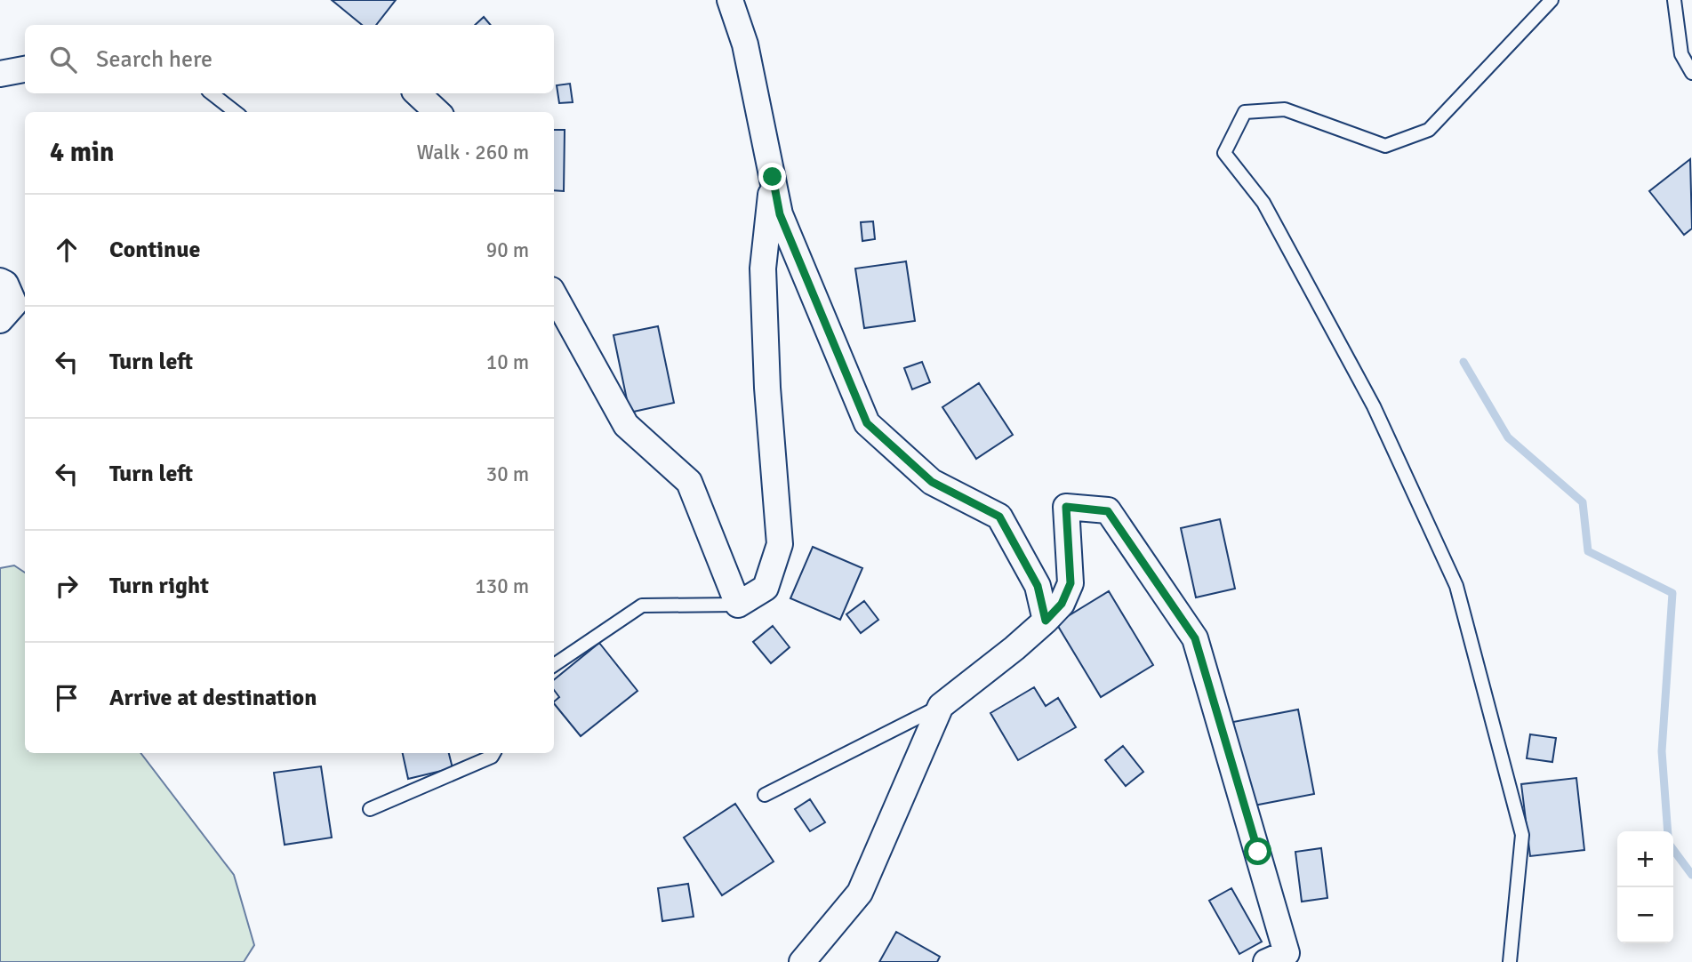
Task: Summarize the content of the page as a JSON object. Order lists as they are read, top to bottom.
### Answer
{
  "page": {
    "search": "Search here",
    "heading": ["4 min", "Walk · 260 m"],
    "list": [
      ["Continue", "90 m"],
      ["Turn left", "10 m"],
      ["Turn left", "30 m"],
      ["Turn right", "130 m"],
      "Arrive at destination"
    ],
    "map_buttons": ["+", "−"]
  }
}
